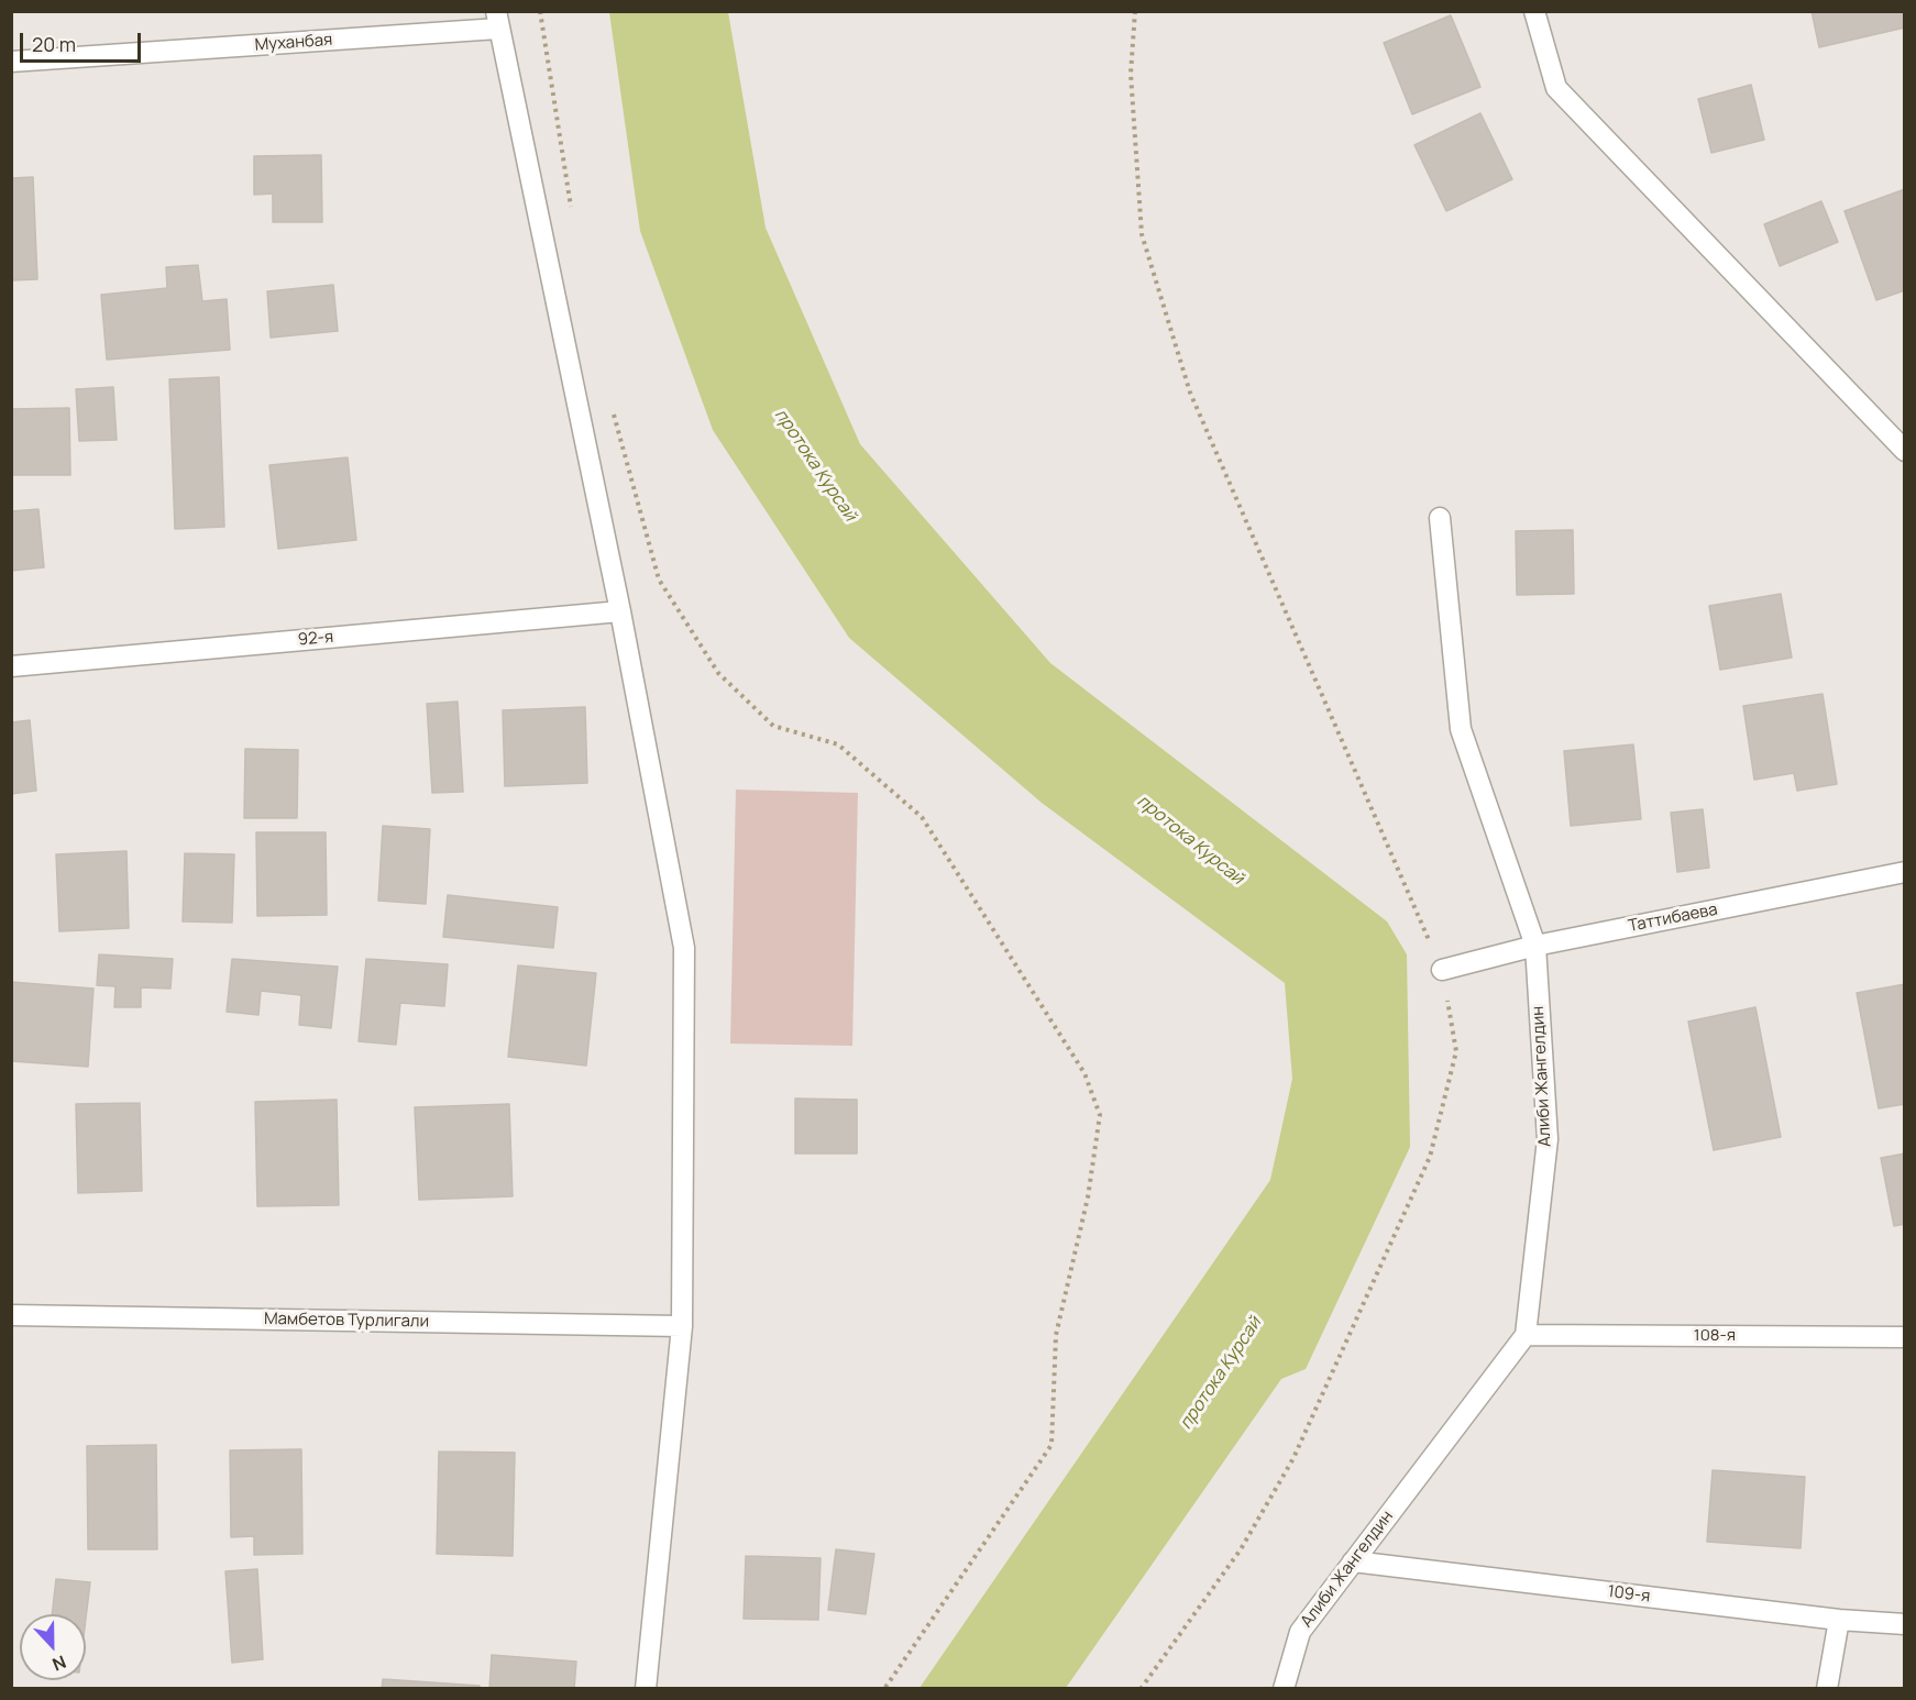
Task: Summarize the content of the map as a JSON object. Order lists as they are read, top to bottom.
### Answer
{
  "streets": {
    "street": [
      "Муханбая",
      "92-я",
      "Таттибаева",
      "Алиби Жангелдин",
      "Мамбетов Турлигали",
      "108-я",
      "109-я"
    ]
  },
  "crossings": [
    ["Таттибаева", "Алиби Жангелдин"],
    ["Алиби Жангелдин", "108-я"],
    ["Алиби Жангелдин", "109-я"]
  ],
  "water": ["протока Курсай"],
  "scale_bar": "20 m",
  "north": "bottom"
}
